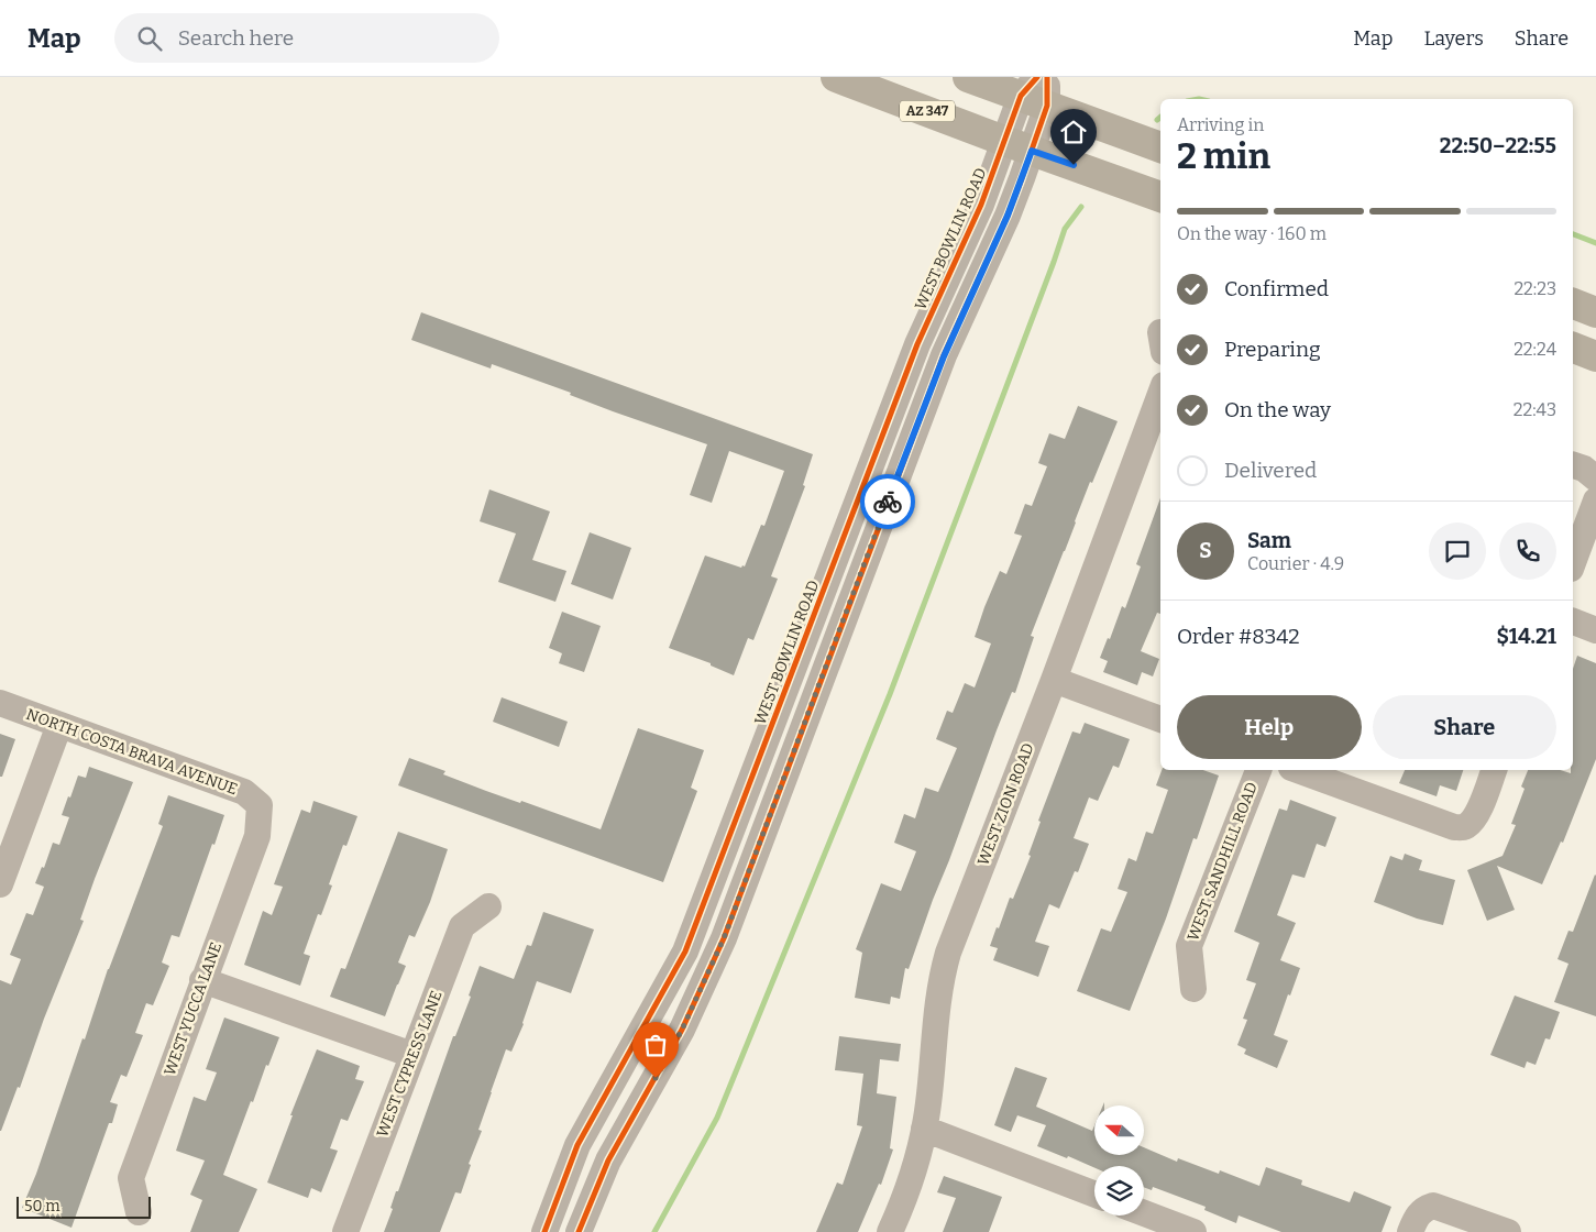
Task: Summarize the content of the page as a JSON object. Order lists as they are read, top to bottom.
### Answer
{
  "streets": {
    "highway": ["AZ 347"],
    "street": [
      "WEST BOWLIN ROAD",
      "NORTH COSTA BRAVA AVENUE",
      "WEST ZION ROAD",
      "WEST SANDHILL ROAD",
      "WEST YUCCA LANE",
      "WEST CYPRESS LANE"
    ]
  },
  "crossings": [
    ["AZ 347", "WEST BOWLIN ROAD"],
    ["NORTH COSTA BRAVA AVENUE", "WEST YUCCA LANE"]
  ],
  "scale_bar": "50 m",
  "north": "left",
  "page": {
    "header": "Map",
    "search": "Search here",
    "nav": ["Map", "Layers", "Share"],
    "heading": ["2 min", "Arriving in", "22:50–22:55"],
    "panel": [
      "Sam",
      "Courier · 4.9",
      "Order #8342",
      "$14.21"
    ],
    "bar": "On the way · 160 m",
    "list": [
      ["Confirmed", "22:23"],
      ["Preparing", "22:24"],
      ["On the way", "22:43"],
      "Delivered"
    ],
    "round": "S",
    "buttons": ["Help", "Share"],
    "scale": "50 m"
  }
}
